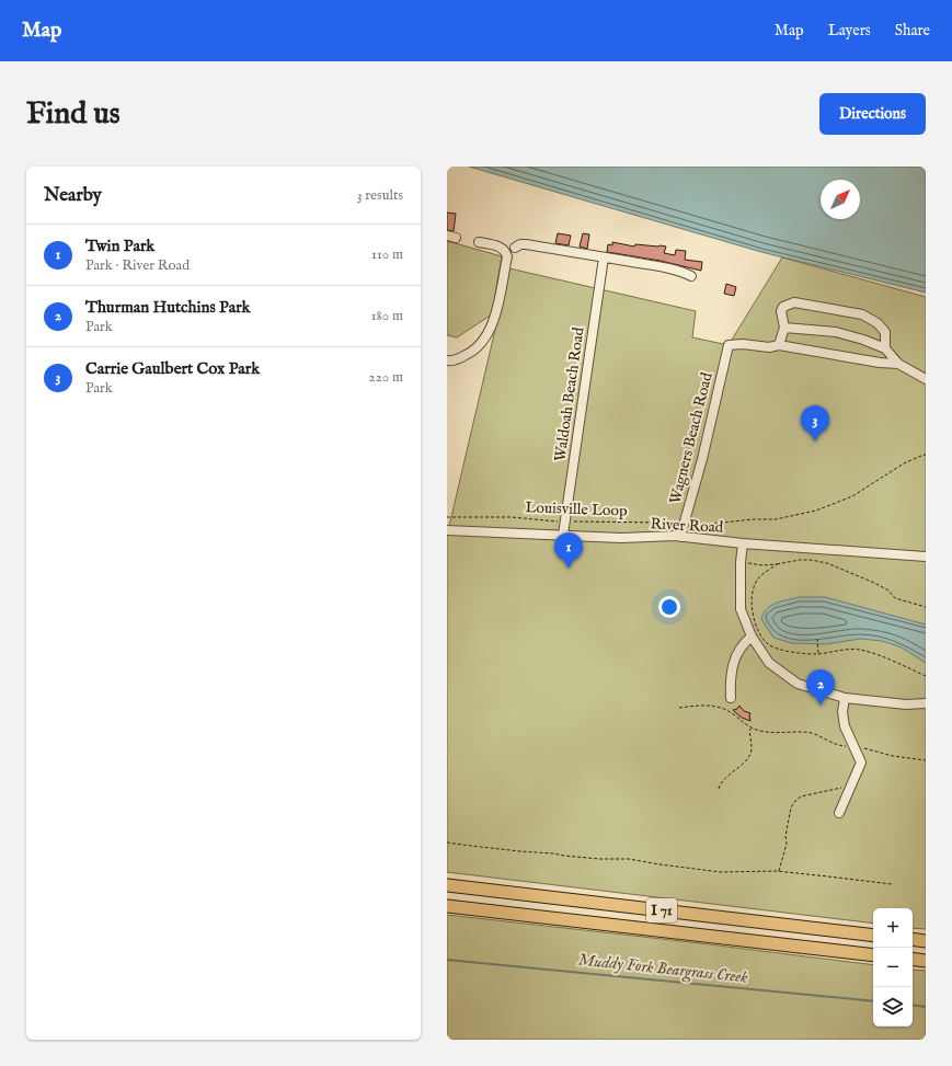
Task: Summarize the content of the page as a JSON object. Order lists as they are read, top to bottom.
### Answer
{
  "streets": {
    "highway": ["I 71"],
    "street": ["Waldoah Beach Road", "Wagners Beach Road", "River Road"],
    "path": ["Louisville Loop"]
  },
  "crossings": [
    ["Waldoah Beach Road", "Louisville Loop"],
    ["Waldoah Beach Road", "River Road"],
    ["Wagners Beach Road", "Louisville Loop"],
    ["Wagners Beach Road", "River Road"]
  ],
  "water": ["Muddy Fork Beargrass Creek"],
  "north": "top right",
  "page": {
    "header": "Map",
    "nav": ["Map", "Layers", "Share"],
    "buttons": "Directions",
    "title": "Find us",
    "heading": ["Nearby", "3 results"],
    "list": [
      {
        "mark": "1",
        "name": "Twin Park",
        "note": "Park · River Road",
        "value": "110 m"
      },
      {
        "mark": "2",
        "name": "Thurman Hutchins Park",
        "note": "Park",
        "value": "180 m"
      },
      {
        "mark": "3",
        "name": "Carrie Gaulbert Cox Park",
        "note": "Park",
        "value": "220 m"
      }
    ],
    "pins": ["3", "1", "2"],
    "map_buttons": ["+", "−"]
  }
}
